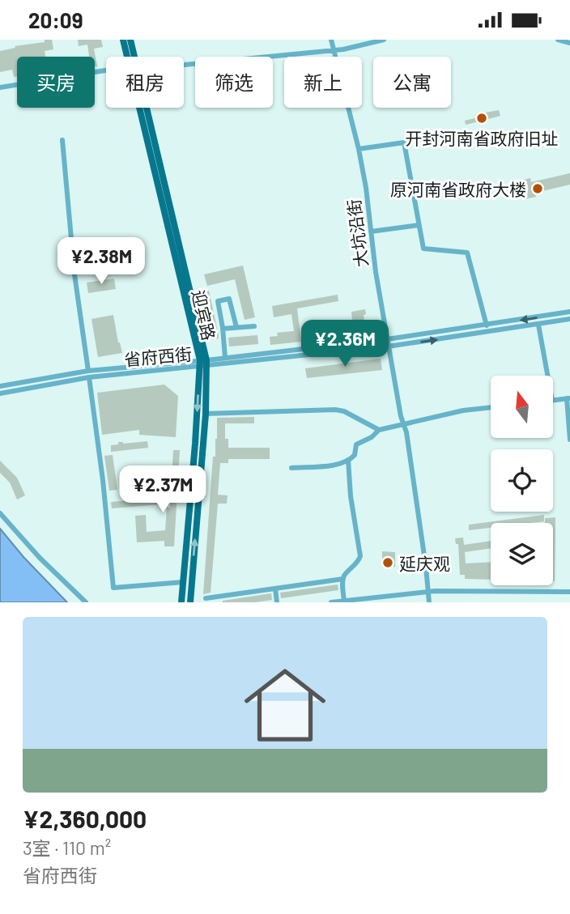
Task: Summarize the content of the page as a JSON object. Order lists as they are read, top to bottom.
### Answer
{
  "streets": {
    "main road": ["迎宾路"],
    "street": ["大坑沿街", "省府西街"]
  },
  "crossings": [
    ["大坑沿街", "省府西街"],
    ["迎宾路", "省府西街"]
  ],
  "places": ["开封河南省政府旧址", "原河南省政府大楼", "延庆观"],
  "north": "top",
  "page": {
    "status": "20:09",
    "chip": [
      "买房",
      "租房",
      "筛选",
      "新上",
      "公寓"
    ],
    "price": ["¥2.38M", "¥2.36M", "¥2.37M"],
    "list": [
      {
        "name": "¥2,360,000",
        "note": "3室 · 110 m² · 省府西街"
      }
    ]
  }
}
